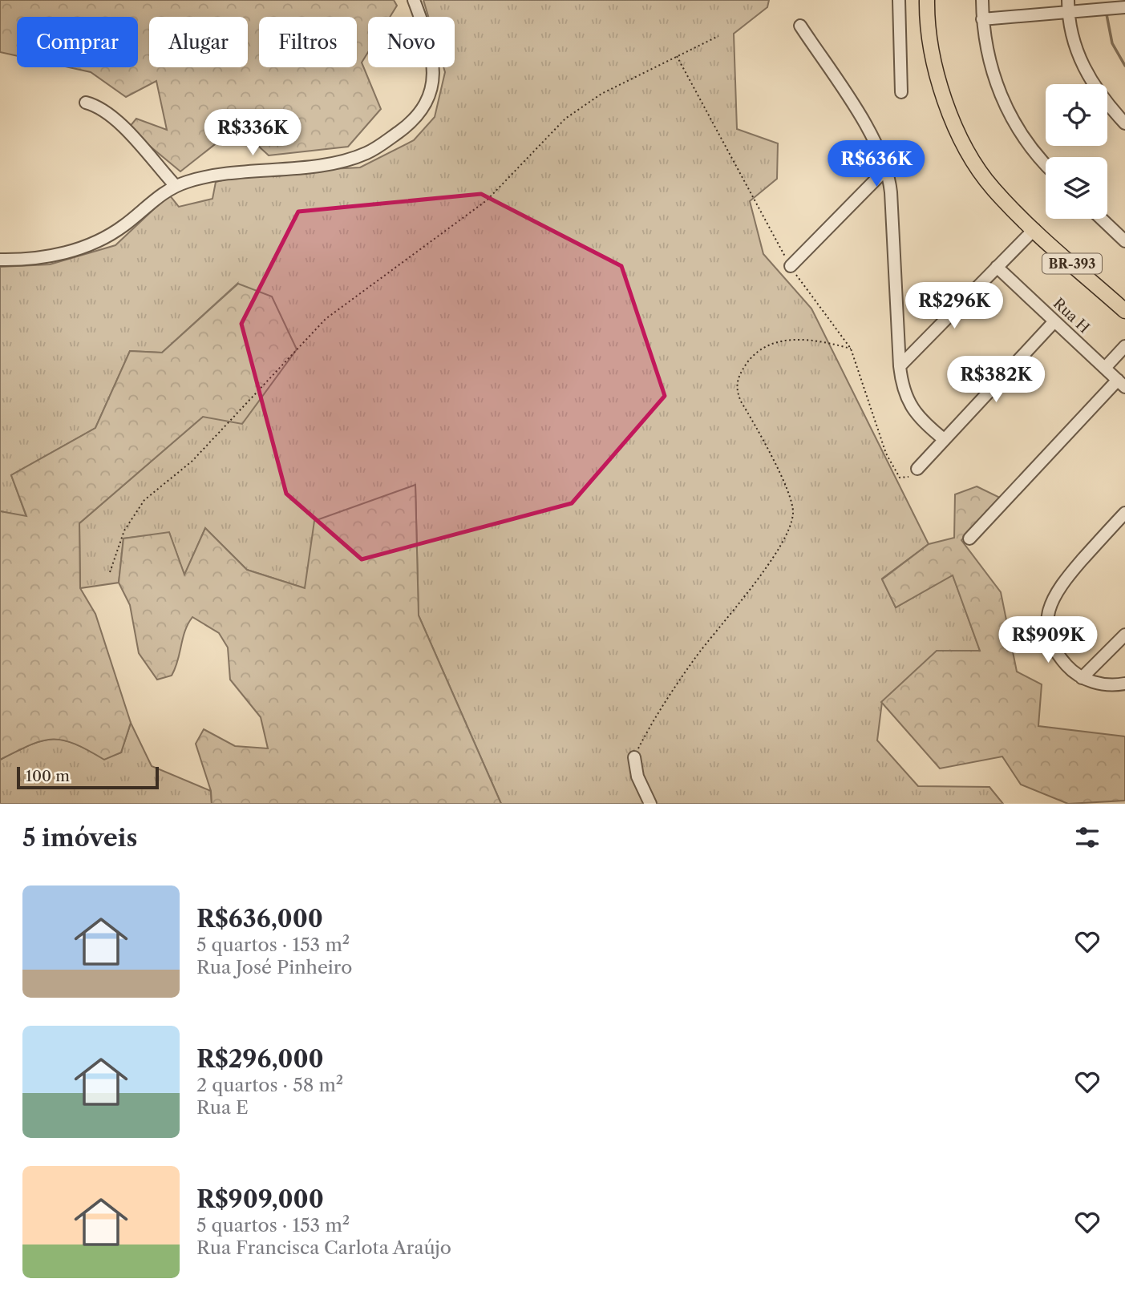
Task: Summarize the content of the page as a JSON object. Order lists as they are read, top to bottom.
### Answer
{
  "streets": {
    "main road": ["BR-393"],
    "street": ["Rua H"]
  },
  "scale_bar": "100 m",
  "page": {
    "chip": [
      "Comprar",
      "Alugar",
      "Filtros",
      "Novo"
    ],
    "price": [
      "R$336K",
      "R$636K",
      "R$296K",
      "R$382K",
      "R$909K"
    ],
    "scale": "100 m",
    "heading": "5 imóveis",
    "list": [
      {
        "name": "R$636,000",
        "note": "5 quartos · 153 m² · Rua José Pinheiro"
      },
      {
        "name": "R$296,000",
        "note": "2 quartos · 58 m² · Rua E"
      },
      {
        "name": "R$909,000",
        "note": "5 quartos · 153 m² · Rua Francisca Carlota Araújo"
      }
    ]
  }
}
